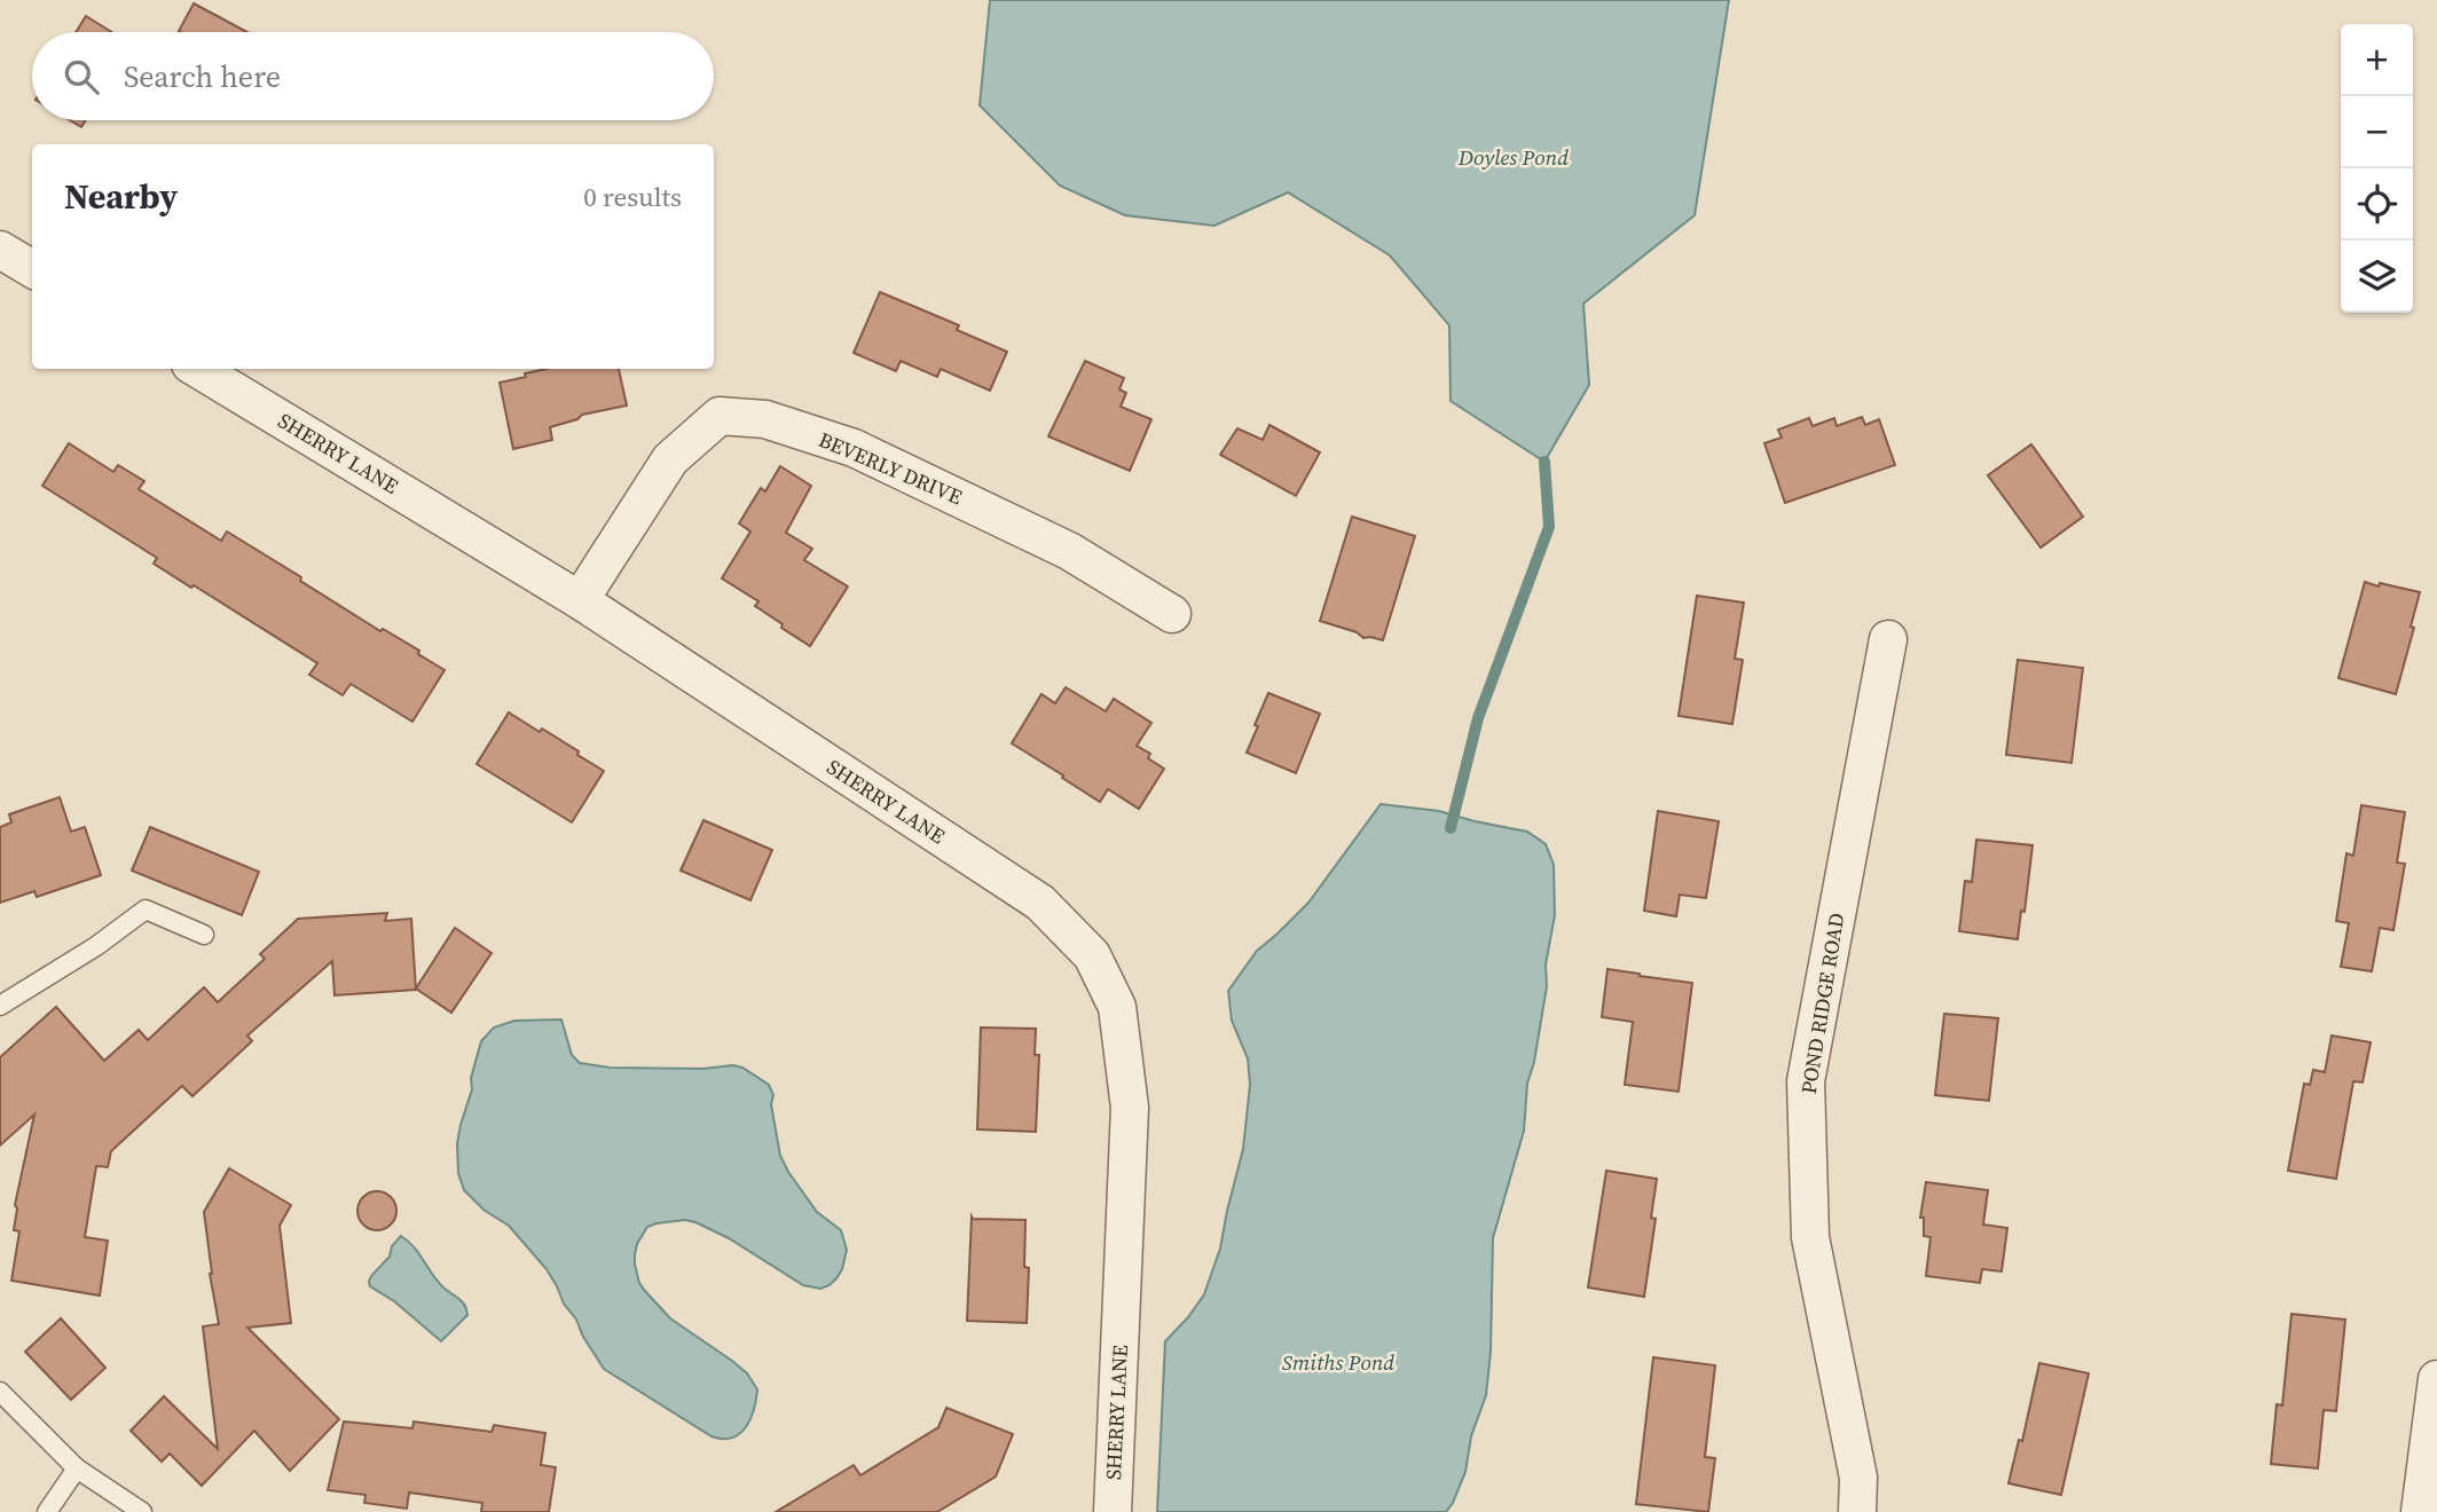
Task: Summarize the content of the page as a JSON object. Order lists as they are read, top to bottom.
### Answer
{
  "streets": {
    "street": ["SHERRY LANE", "BEVERLY DRIVE", "POND RIDGE ROAD"]
  },
  "crossings": [
    ["SHERRY LANE", "BEVERLY DRIVE"]
  ],
  "water": ["Doyles Pond", "Smiths Pond"],
  "page": {
    "map_buttons": ["+", "−"],
    "search": "Search here",
    "heading": ["Nearby", "0 results"]
  }
}
